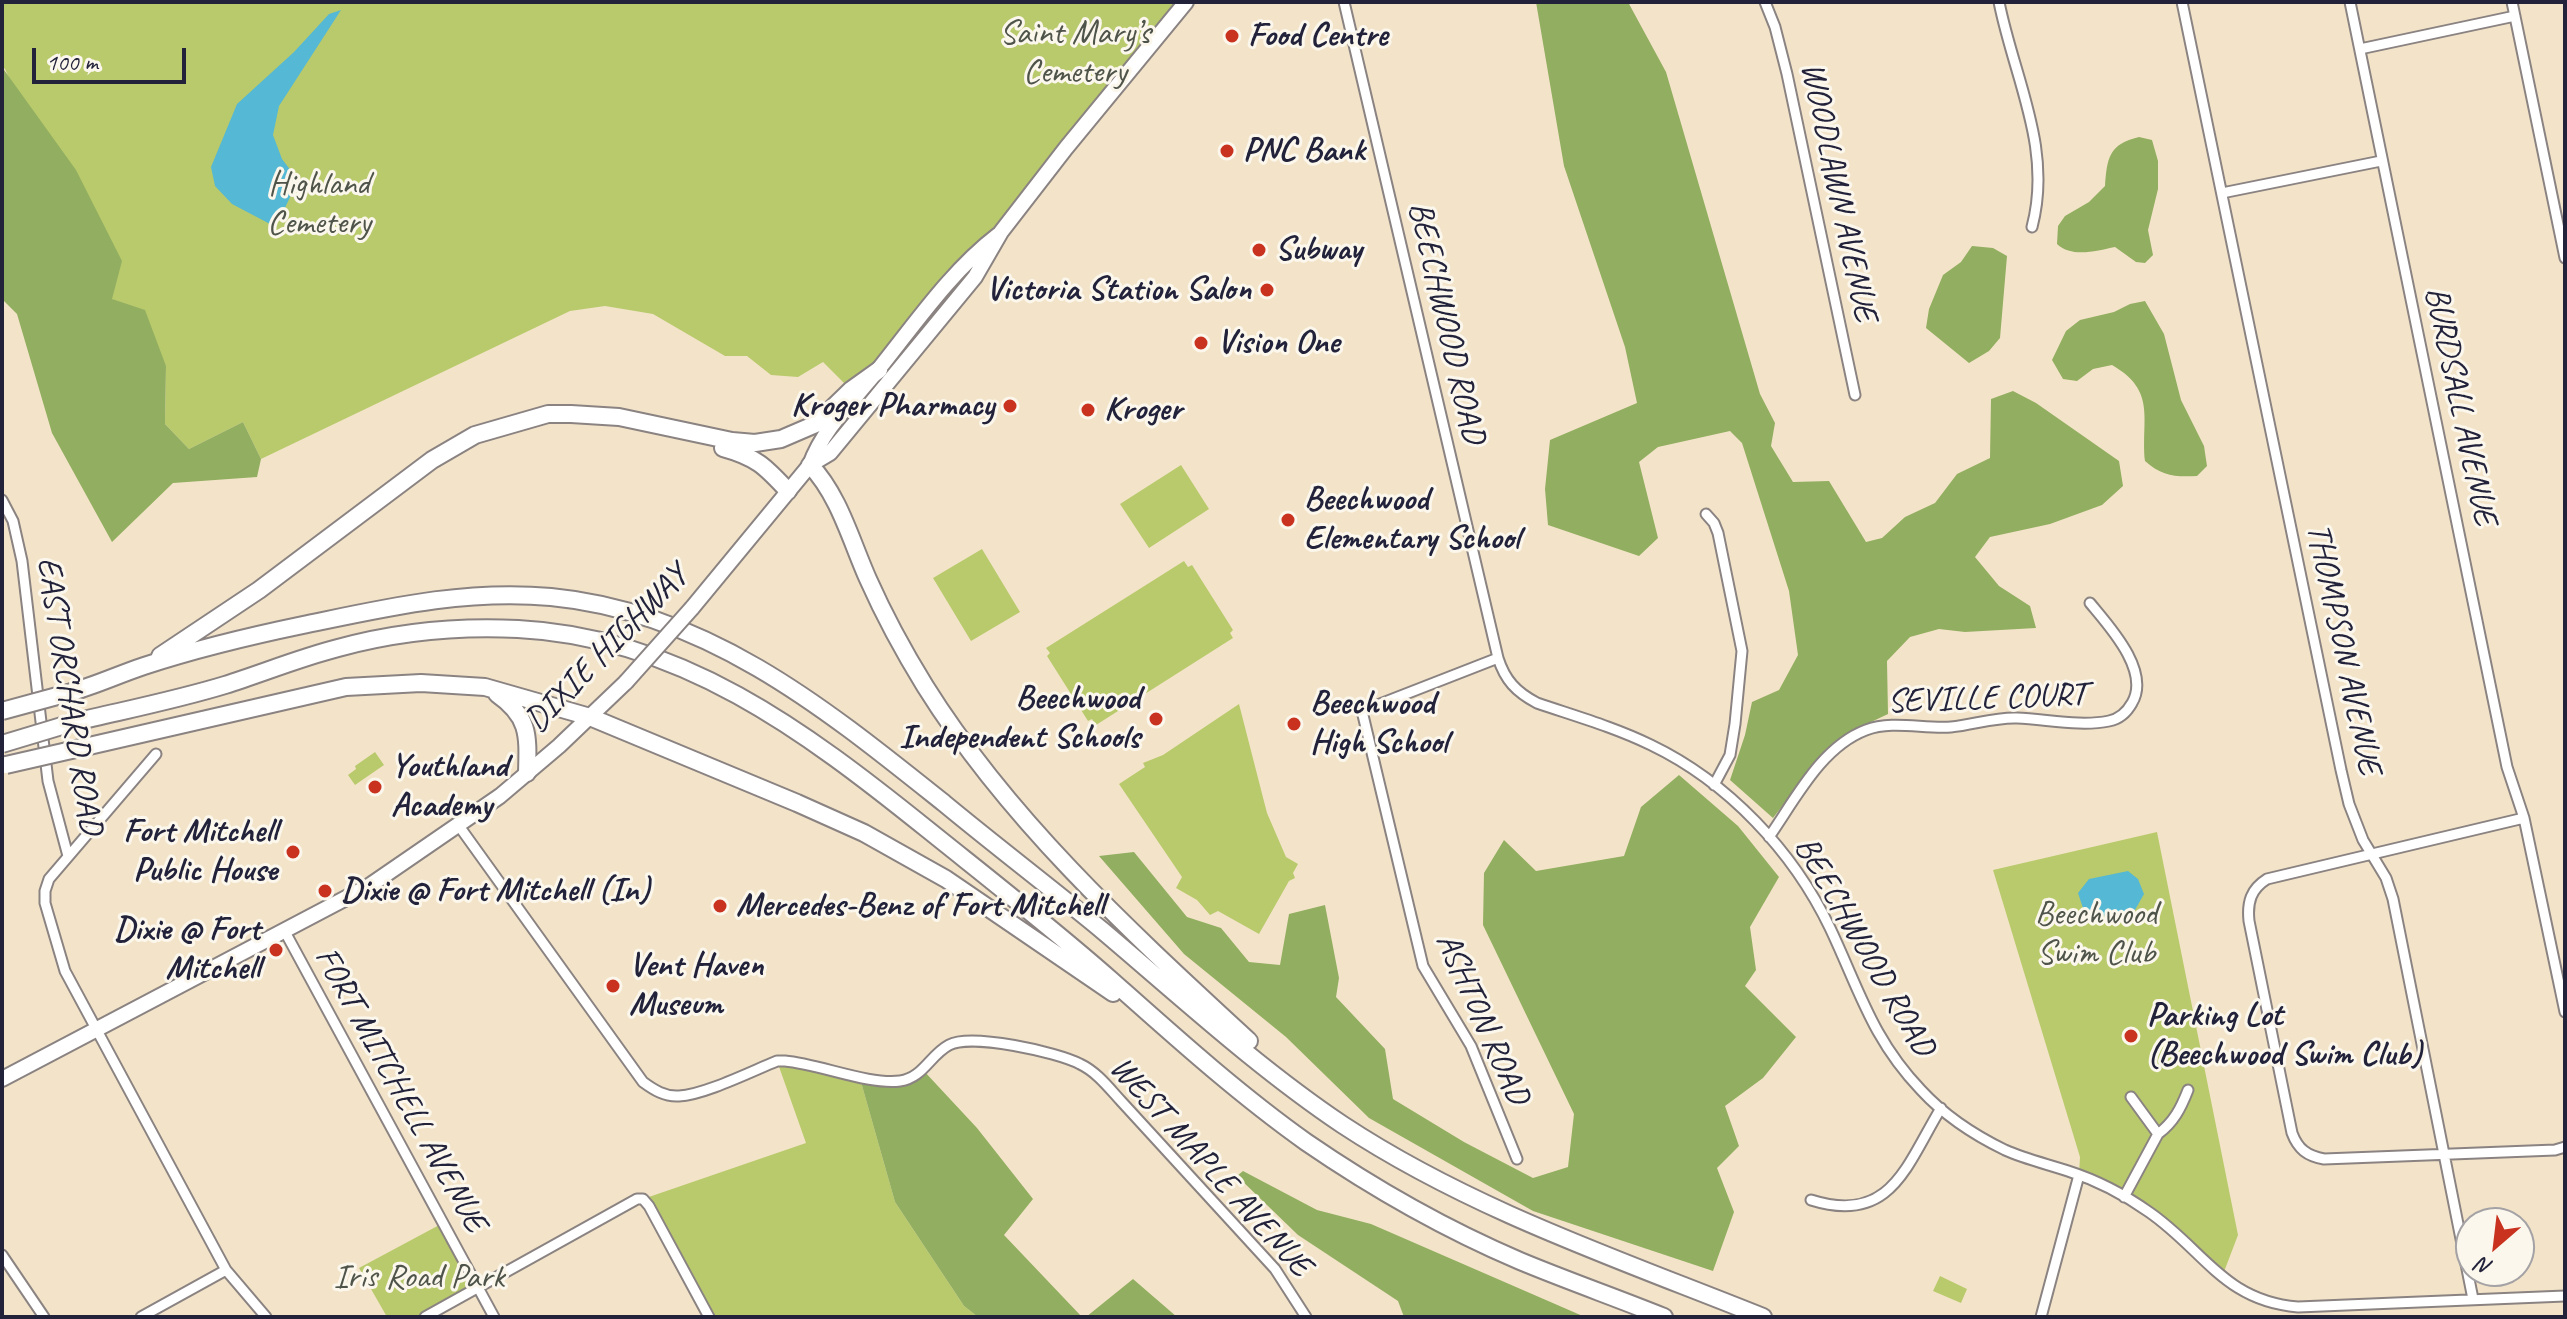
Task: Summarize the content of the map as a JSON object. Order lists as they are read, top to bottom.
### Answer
{
  "streets": {
    "main road": ["DIXIE HIGHWAY"],
    "street": [
      "WOODLAWN AVENUE",
      "BEECHWOOD ROAD",
      "BURDSALL AVENUE",
      "THOMPSON AVENUE",
      "EAST ORCHARD ROAD",
      "SEVILLE COURT",
      "ASHTON ROAD",
      "FORT MITCHELL AVENUE",
      "WEST MAPLE AVENUE"
    ]
  },
  "crossings": [
    ["BEECHWOOD ROAD", "THOMPSON AVENUE"],
    ["BEECHWOOD ROAD", "SEVILLE COURT"],
    ["BEECHWOOD ROAD", "ASHTON ROAD"],
    ["DIXIE HIGHWAY", "EAST ORCHARD ROAD"],
    ["DIXIE HIGHWAY", "FORT MITCHELL AVENUE"],
    ["DIXIE HIGHWAY", "WEST MAPLE AVENUE"]
  ],
  "parks": [
    "Saint Mary’s Cemetery",
    "Highland Cemetery",
    "Beechwood Swim Club",
    "Iris Road Park"
  ],
  "places": [
    "Food Centre",
    "PNC Bank",
    "Subway",
    "Victoria Station Salon",
    "Vision One",
    "Kroger Pharmacy",
    "Kroger",
    "Beechwood Elementary School",
    "Beechwood Independent Schools",
    "Beechwood High School",
    "Youthland Academy",
    "Fort Mitchell Public House",
    "Dixie @ Fort Mitchell (In)",
    "Mercedes-Benz of Fort Mitchell",
    "Dixie @ Fort Mitchell",
    "Vent Haven Museum",
    "Parking Lot (Beechwood Swim Club)"
  ],
  "scale_bar": "100 m",
  "north": "bottom left"
}
